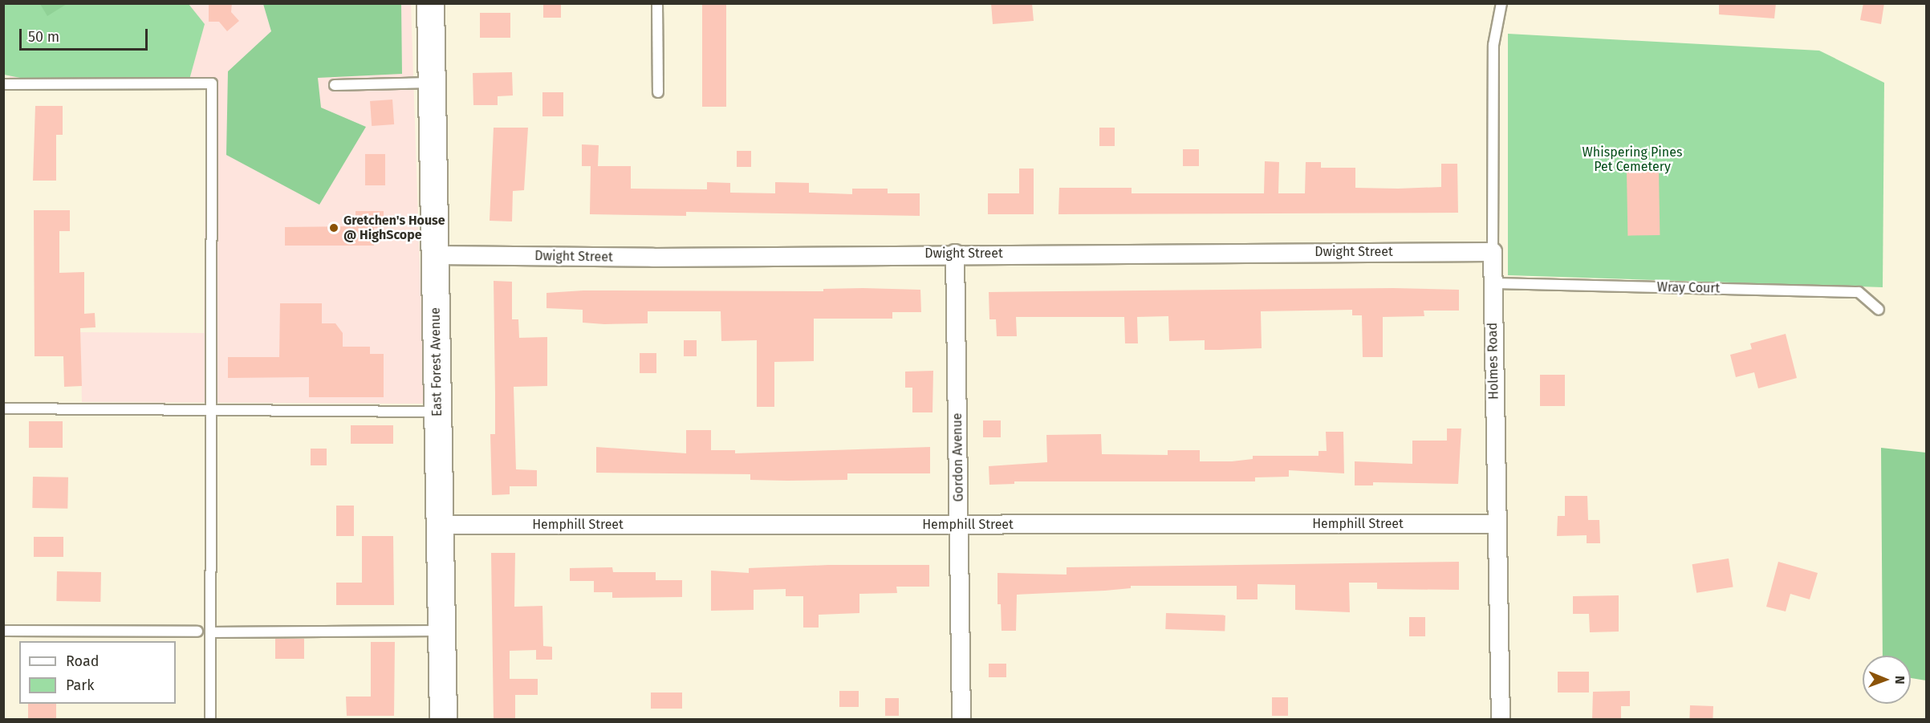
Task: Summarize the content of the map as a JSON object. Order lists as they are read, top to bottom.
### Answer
{
  "streets": {
    "main road": ["East Forest Avenue"],
    "street": [
      "Dwight Street",
      "Holmes Road",
      "Gordon Avenue",
      "Hemphill Street"
    ],
    "lane": ["Wray Court"]
  },
  "crossings": [
    ["Dwight Street", "Holmes Road"],
    ["Dwight Street", "East Forest Avenue"],
    ["Dwight Street", "Gordon Avenue"],
    ["Wray Court", "Holmes Road"],
    ["Holmes Road", "Hemphill Street"],
    ["East Forest Avenue", "Hemphill Street"],
    ["Gordon Avenue", "Hemphill Street"]
  ],
  "parks": ["Whispering Pines Pet Cemetery"],
  "places": ["Gretchen's House @ HighScope"],
  "legend": ["Road", "Park"],
  "scale_bar": "50 m",
  "north": "right"
}
